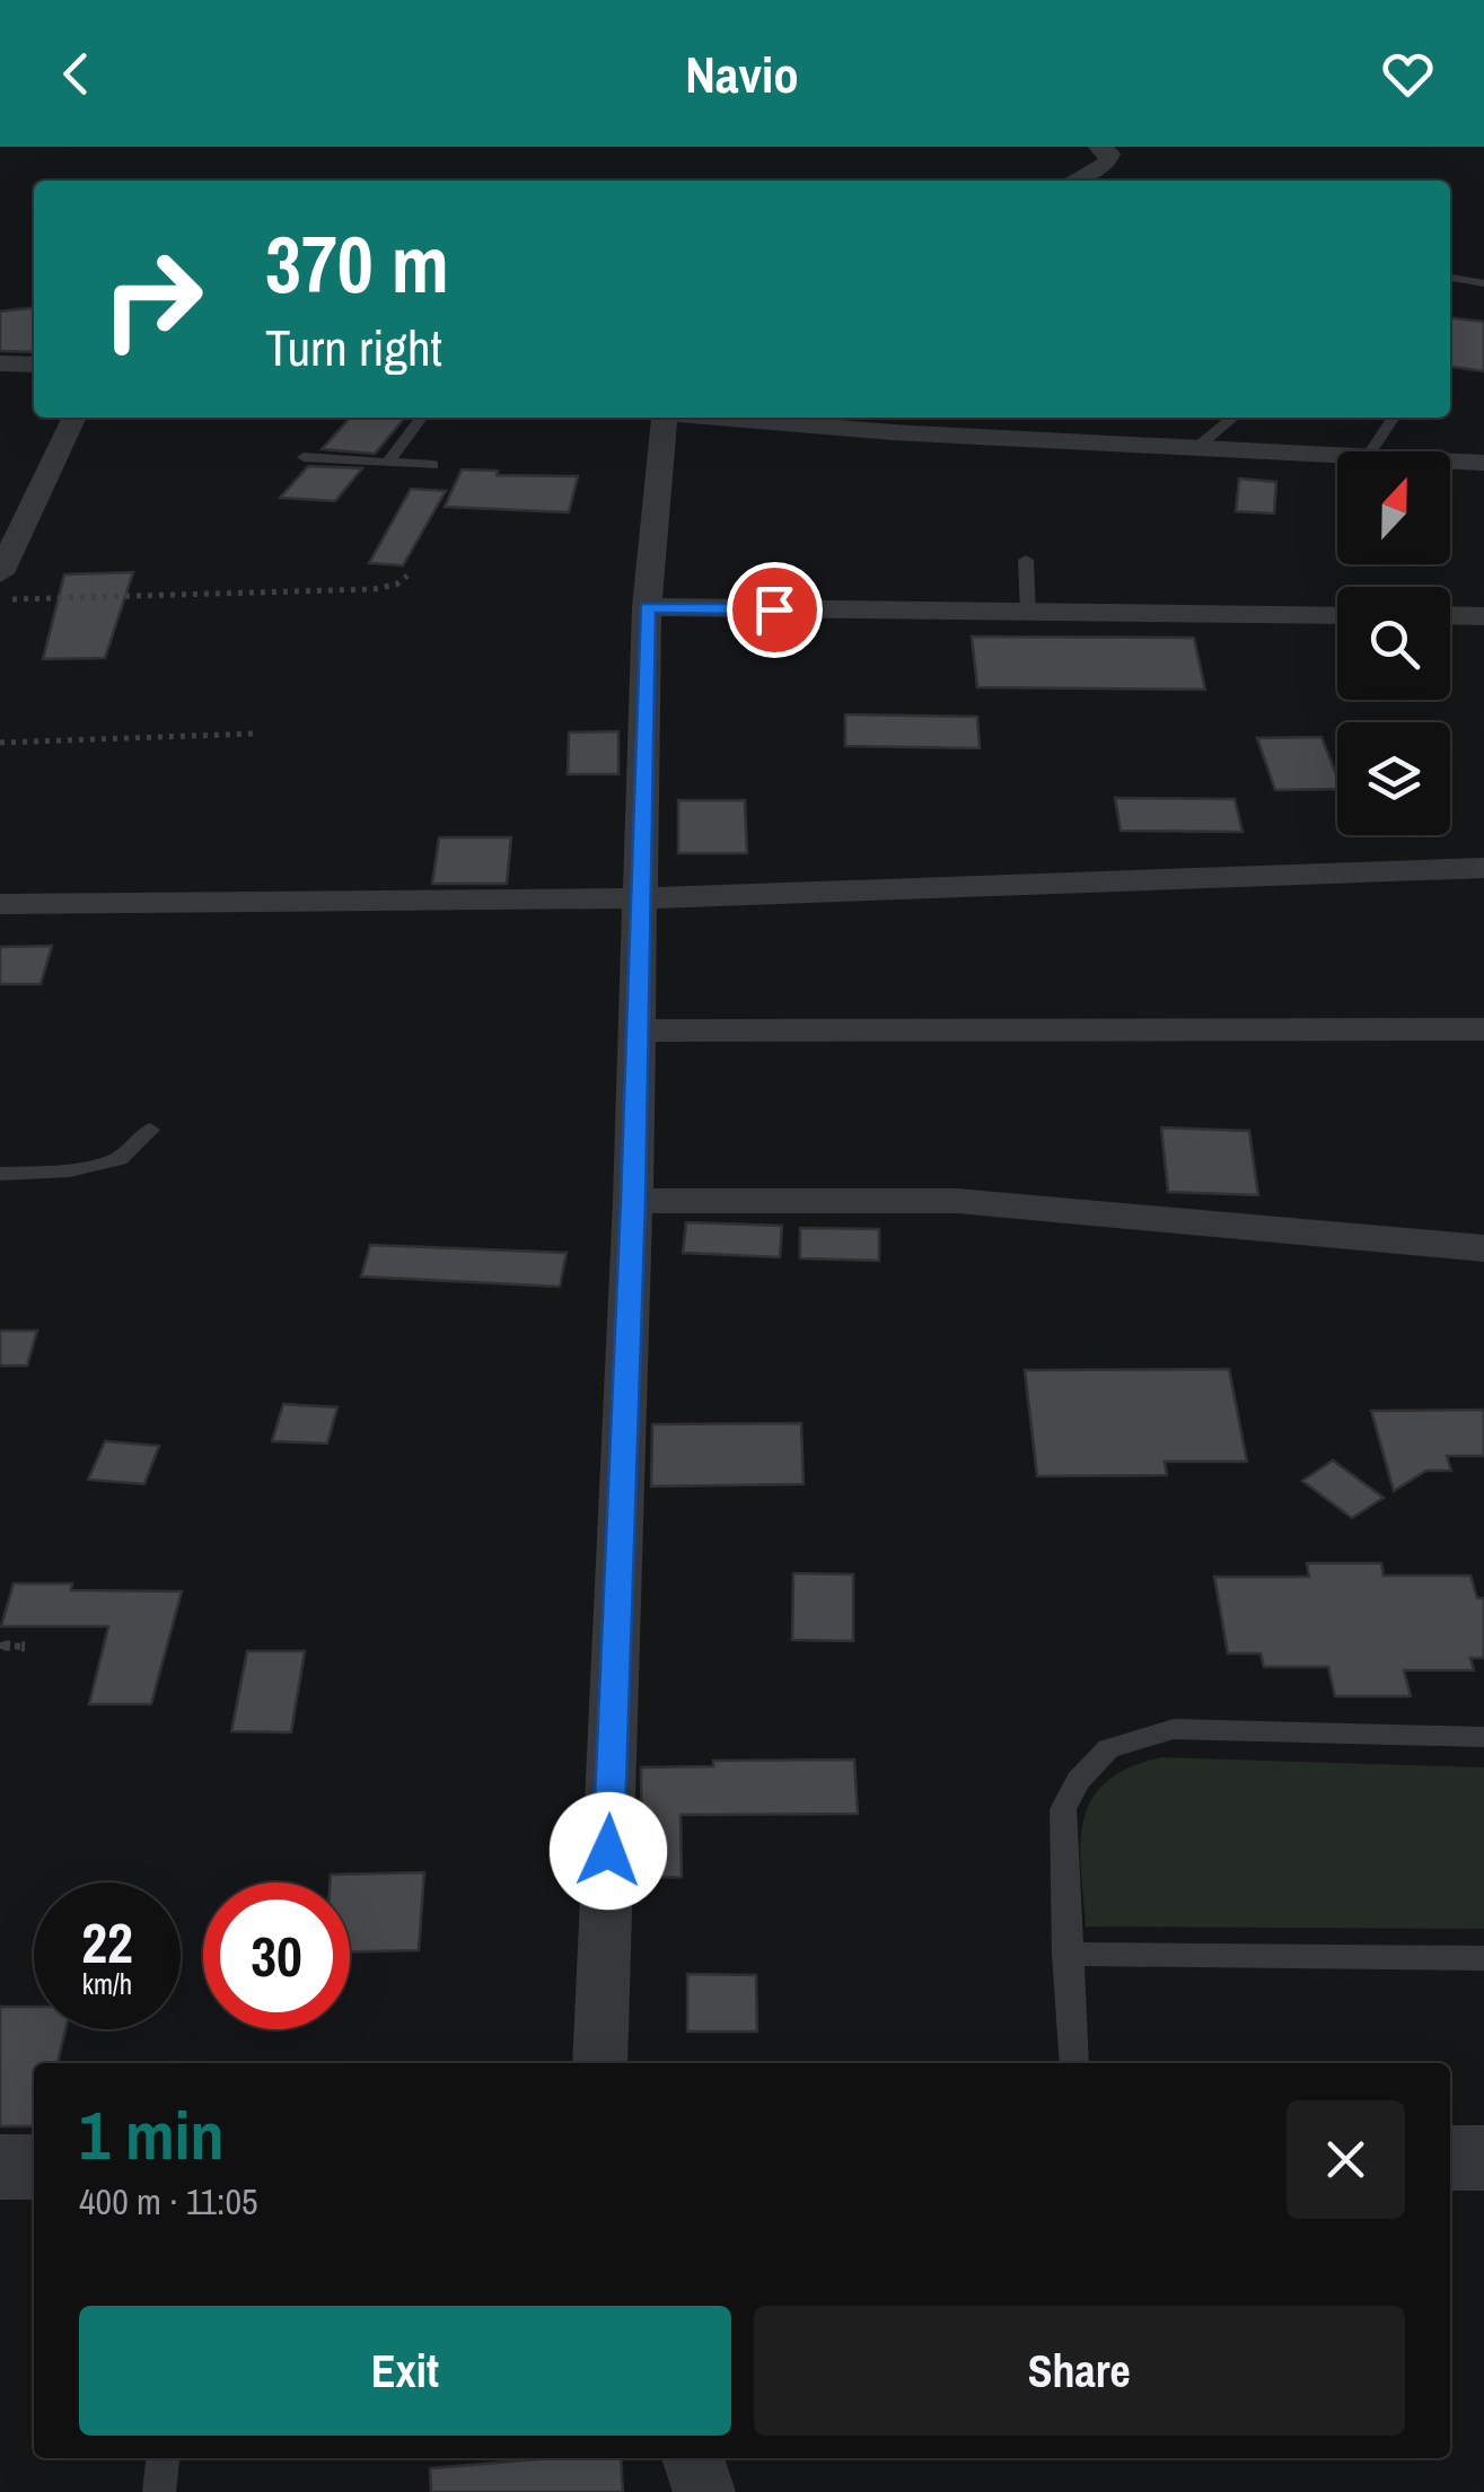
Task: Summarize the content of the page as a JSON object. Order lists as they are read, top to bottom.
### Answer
{
  "north": "top",
  "page": {
    "header": "Navio",
    "turn": ["370 m", "Turn right"],
    "speed": "22 km/h",
    "limit": "30",
    "heading": ["1 min", "400 m · 11:05"],
    "buttons": ["Exit", "Share"]
  }
}
